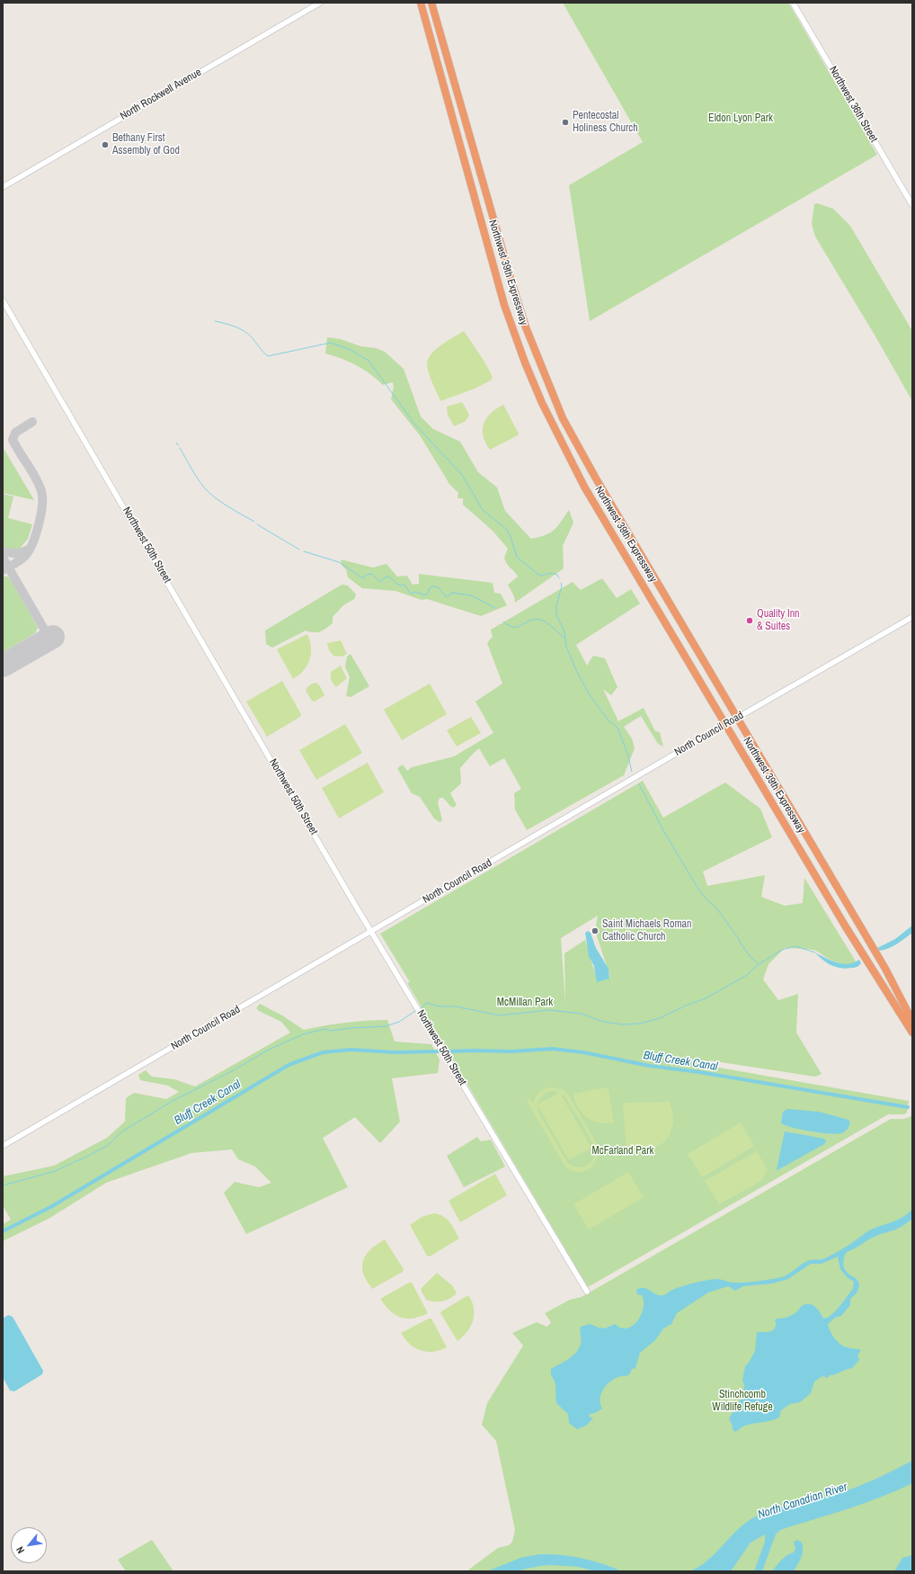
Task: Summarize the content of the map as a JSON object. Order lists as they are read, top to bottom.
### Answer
{
  "streets": {
    "highway": ["Northwest 39th Expressway"],
    "main road": [
      "North Rockwell Avenue",
      "Northwest 36th Street",
      "Northwest 50th Street",
      "North Council Road"
    ]
  },
  "crossings": [
    ["Northwest 39th Expressway", "North Council Road"],
    ["Northwest 50th Street", "North Council Road"]
  ],
  "water": ["Bluff Creek Canal", "North Canadian River"],
  "parks": [
    "Eldon Lyon Park",
    "McMillan Park",
    "McFarland Park",
    "Stinchcomb Wildlife Refuge"
  ],
  "places": [
    "Pentecostal Holiness Church",
    "Bethany First Assembly of God",
    "Quality Inn & Suites",
    "Saint Michaels Roman Catholic Church"
  ],
  "north": "bottom left"
}
